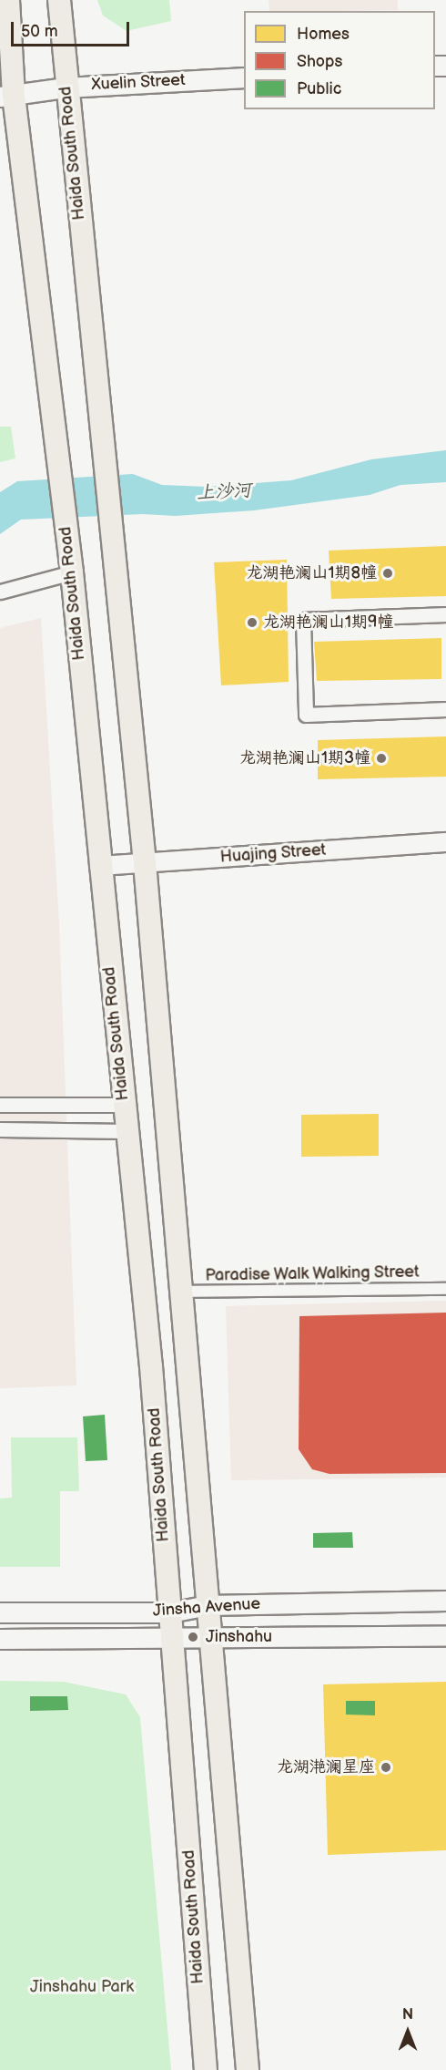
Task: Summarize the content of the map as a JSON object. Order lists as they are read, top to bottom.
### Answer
{
  "streets": {
    "main road": ["Xuelin Street", "Haida South Road", "Jinsha Avenue"],
    "street": ["Huajing Street", "Paradise Walk Walking Street"]
  },
  "crossings": [
    ["Xuelin Street", "Haida South Road"],
    ["Haida South Road", "Huajing Street"],
    ["Haida South Road", "Paradise Walk Walking Street"],
    ["Haida South Road", "Jinsha Avenue"]
  ],
  "water": ["上沙河"],
  "parks": ["Jinshahu Park"],
  "places": [
    "龙湖艳澜山1期8幢",
    "龙湖艳澜山1期9幢",
    "龙湖艳澜山1期3幢",
    "Jinshahu",
    "龙湖滟澜星座"
  ],
  "legend": ["Homes", "Shops", "Public"],
  "scale_bar": "50 m",
  "north": "top"
}
